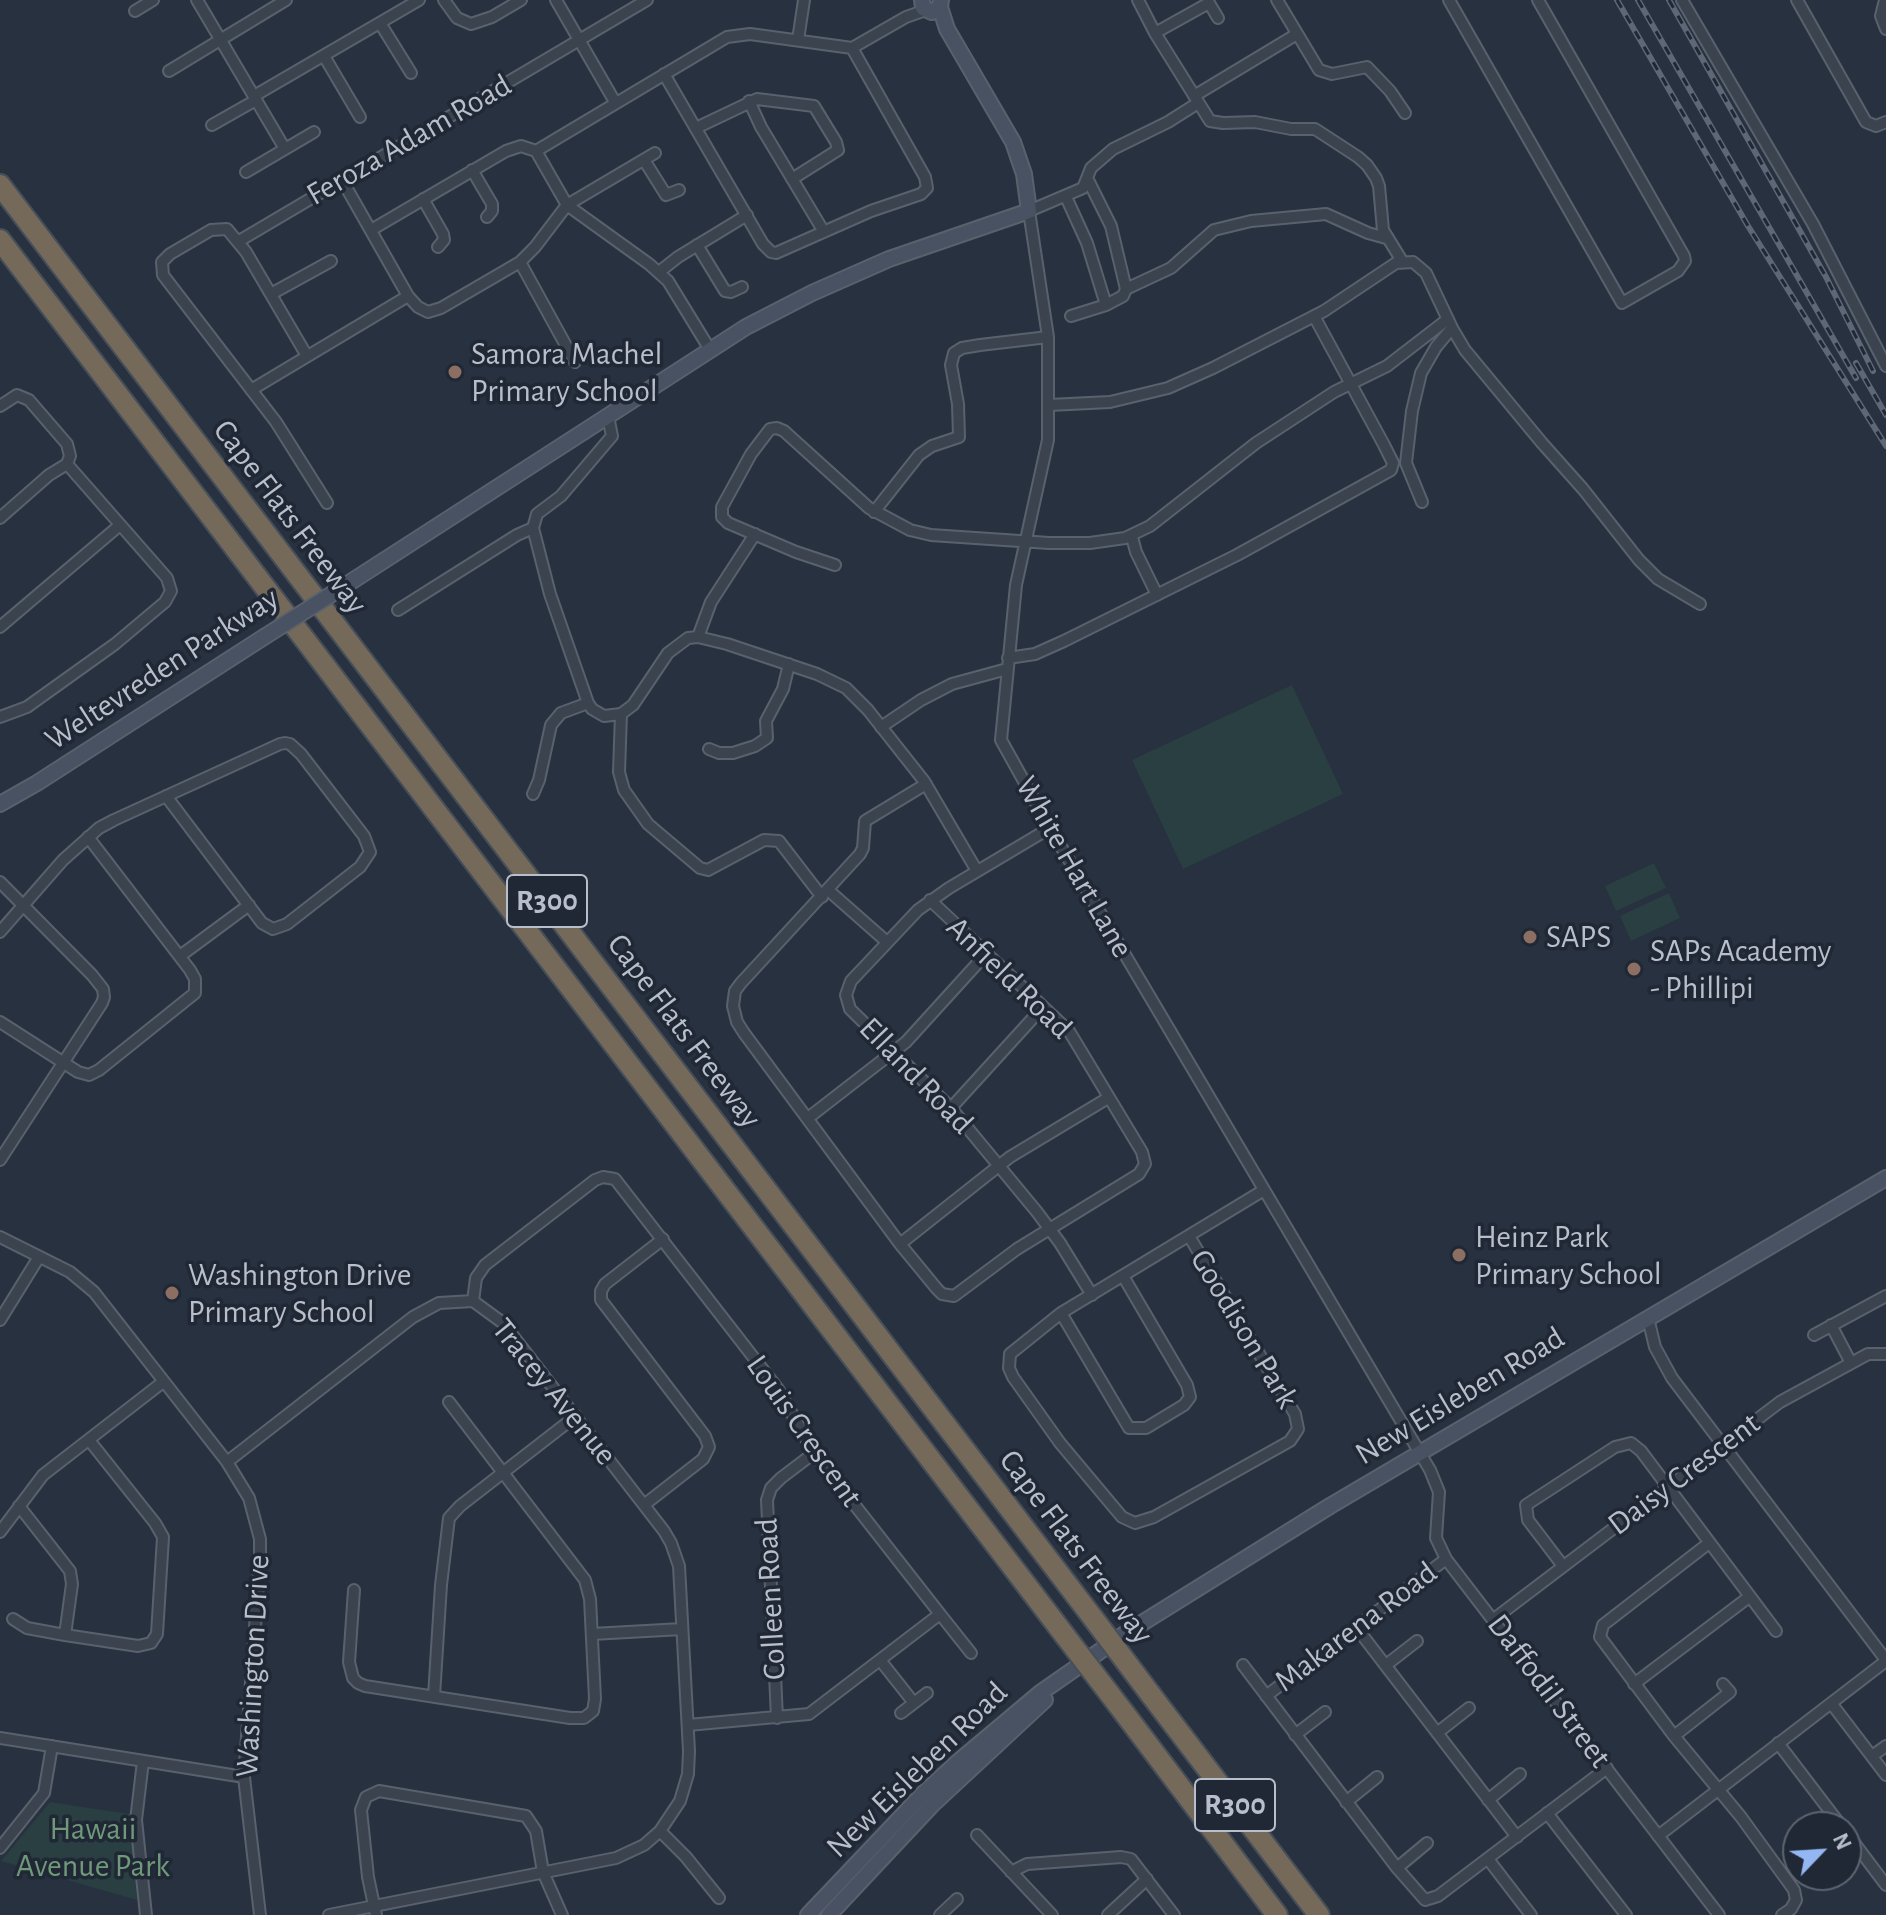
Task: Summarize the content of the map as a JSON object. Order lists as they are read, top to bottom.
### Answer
{
  "streets": {
    "highway": ["Cape Flats Freeway", "R300"],
    "main road": ["Weltevreden Parkway", "New Eisleben Road"],
    "street": [
      "Feroza Adam Road",
      "White Hart Lane",
      "Anfield Road",
      "Elland Road",
      "Goodison Park",
      "Tracey Avenue",
      "Louis Crescent",
      "Daisy Crescent",
      "Colleen Road",
      "Makarena Road",
      "Washington Drive",
      "Daffodil Street"
    ]
  },
  "crossings": [
    ["Weltevreden Parkway", "White Hart Lane"],
    ["White Hart Lane", "Elland Road"],
    ["White Hart Lane", "New Eisleben Road"],
    ["White Hart Lane", "Daffodil Street"],
    ["Anfield Road", "Elland Road"],
    ["Tracey Avenue", "Louis Crescent"],
    ["Tracey Avenue", "Washington Drive"],
    ["New Eisleben Road", "Daffodil Street"],
    ["Louis Crescent", "Colleen Road"],
    ["Daisy Crescent", "Daffodil Street"],
    ["Makarena Road", "Daffodil Street"]
  ],
  "parks": ["Hawaii Avenue Park"],
  "places": [
    "Samora Machel Primary School",
    "SAPS",
    "SAPs Academy - Phillipi",
    "Heinz Park Primary School",
    "Washington Drive Primary School"
  ],
  "north": "top right"
}
